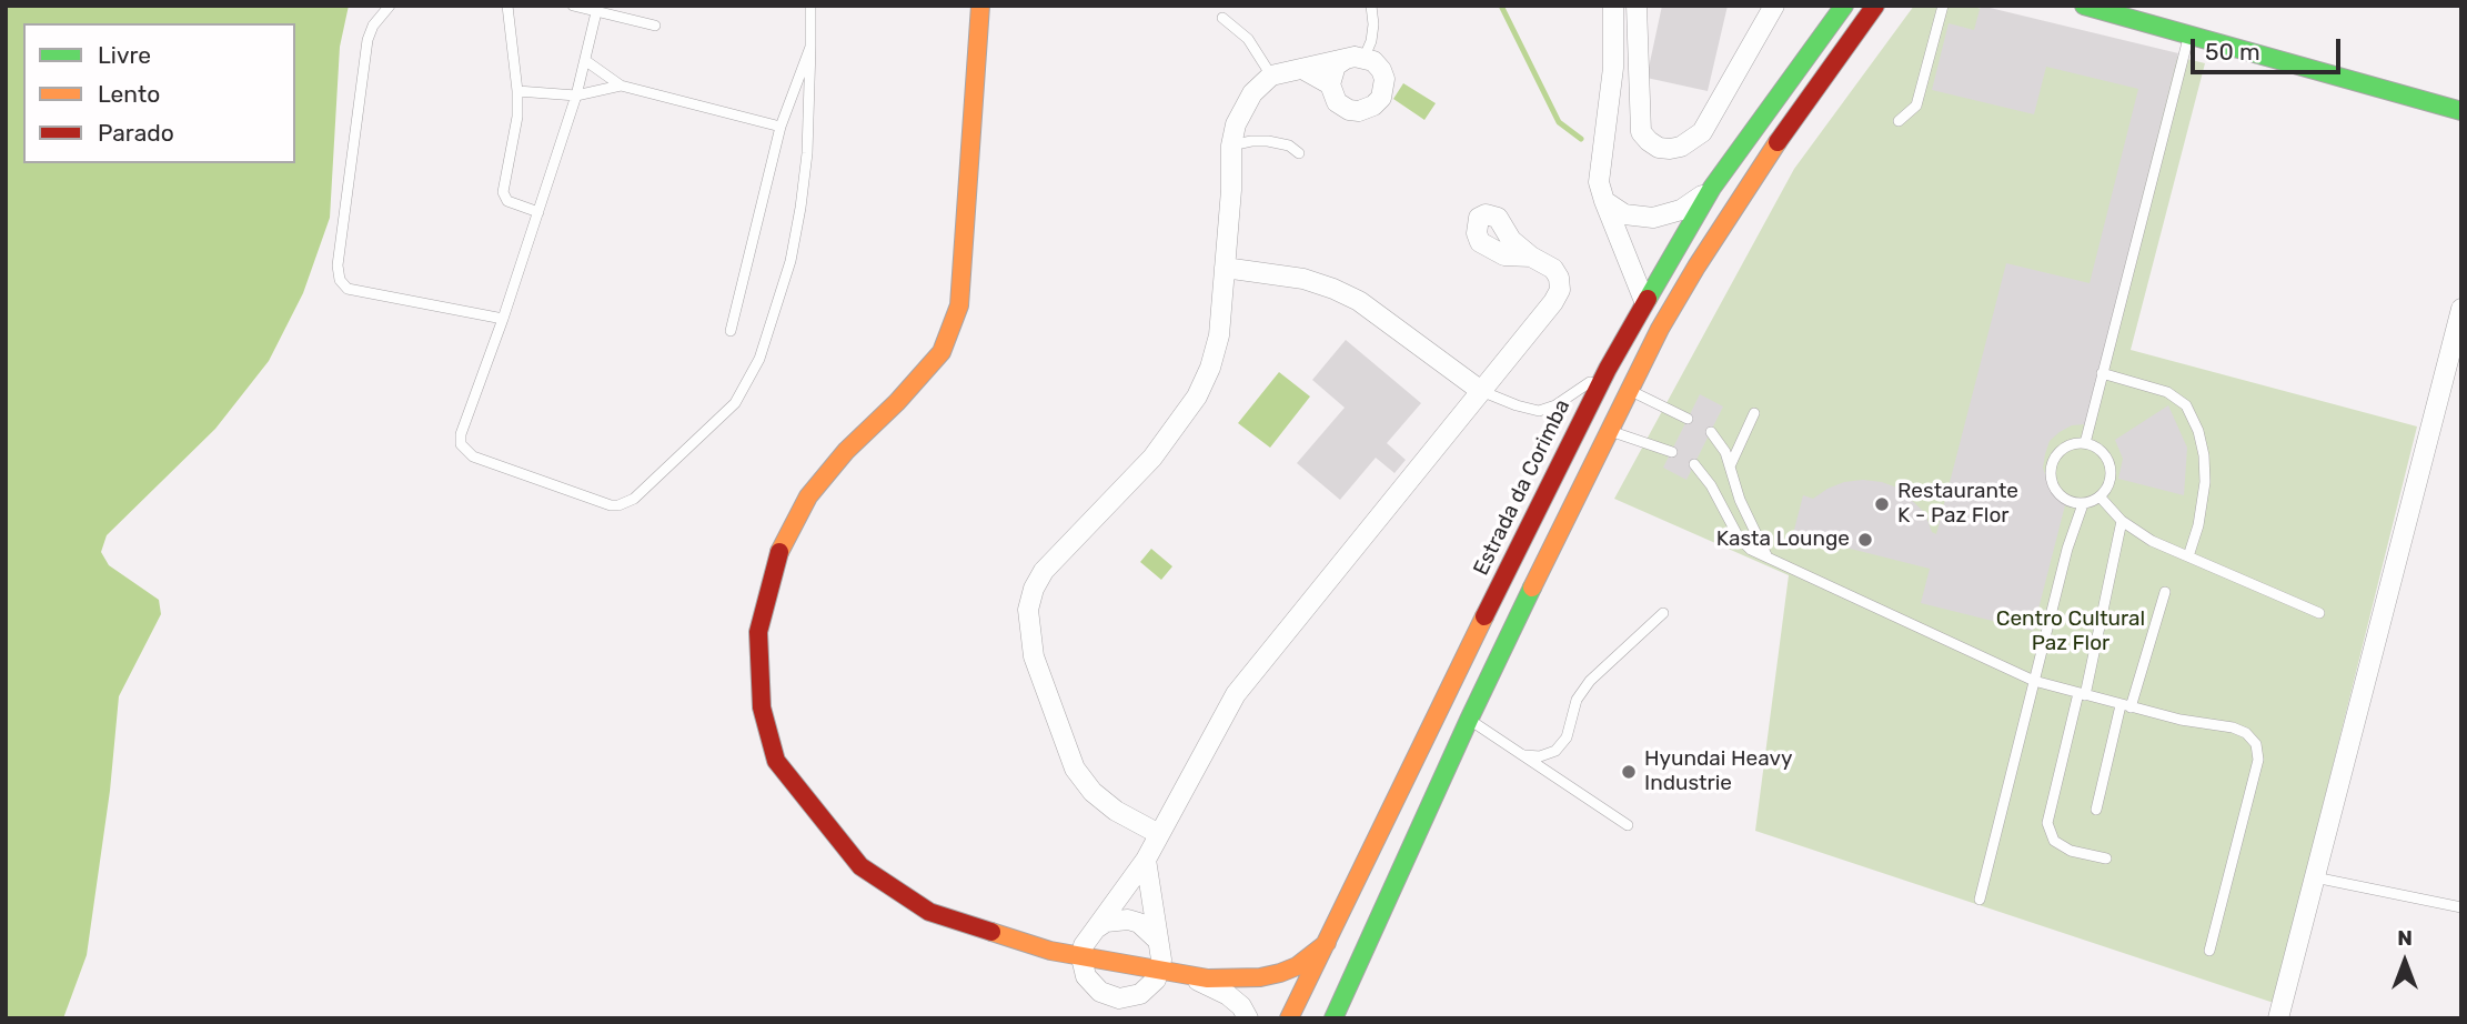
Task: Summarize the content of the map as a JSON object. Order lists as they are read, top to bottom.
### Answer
{
  "streets": {
    "main road": ["Estrada da Corimba"]
  },
  "parks": ["Centro Cultural Paz Flor"],
  "places": ["Restaurante K - Paz Flor", "Kasta Lounge", "Hyundai Heavy Industrie"],
  "legend": ["Livre", "Lento", "Parado"],
  "scale_bar": "50 m",
  "north": "top"
}
